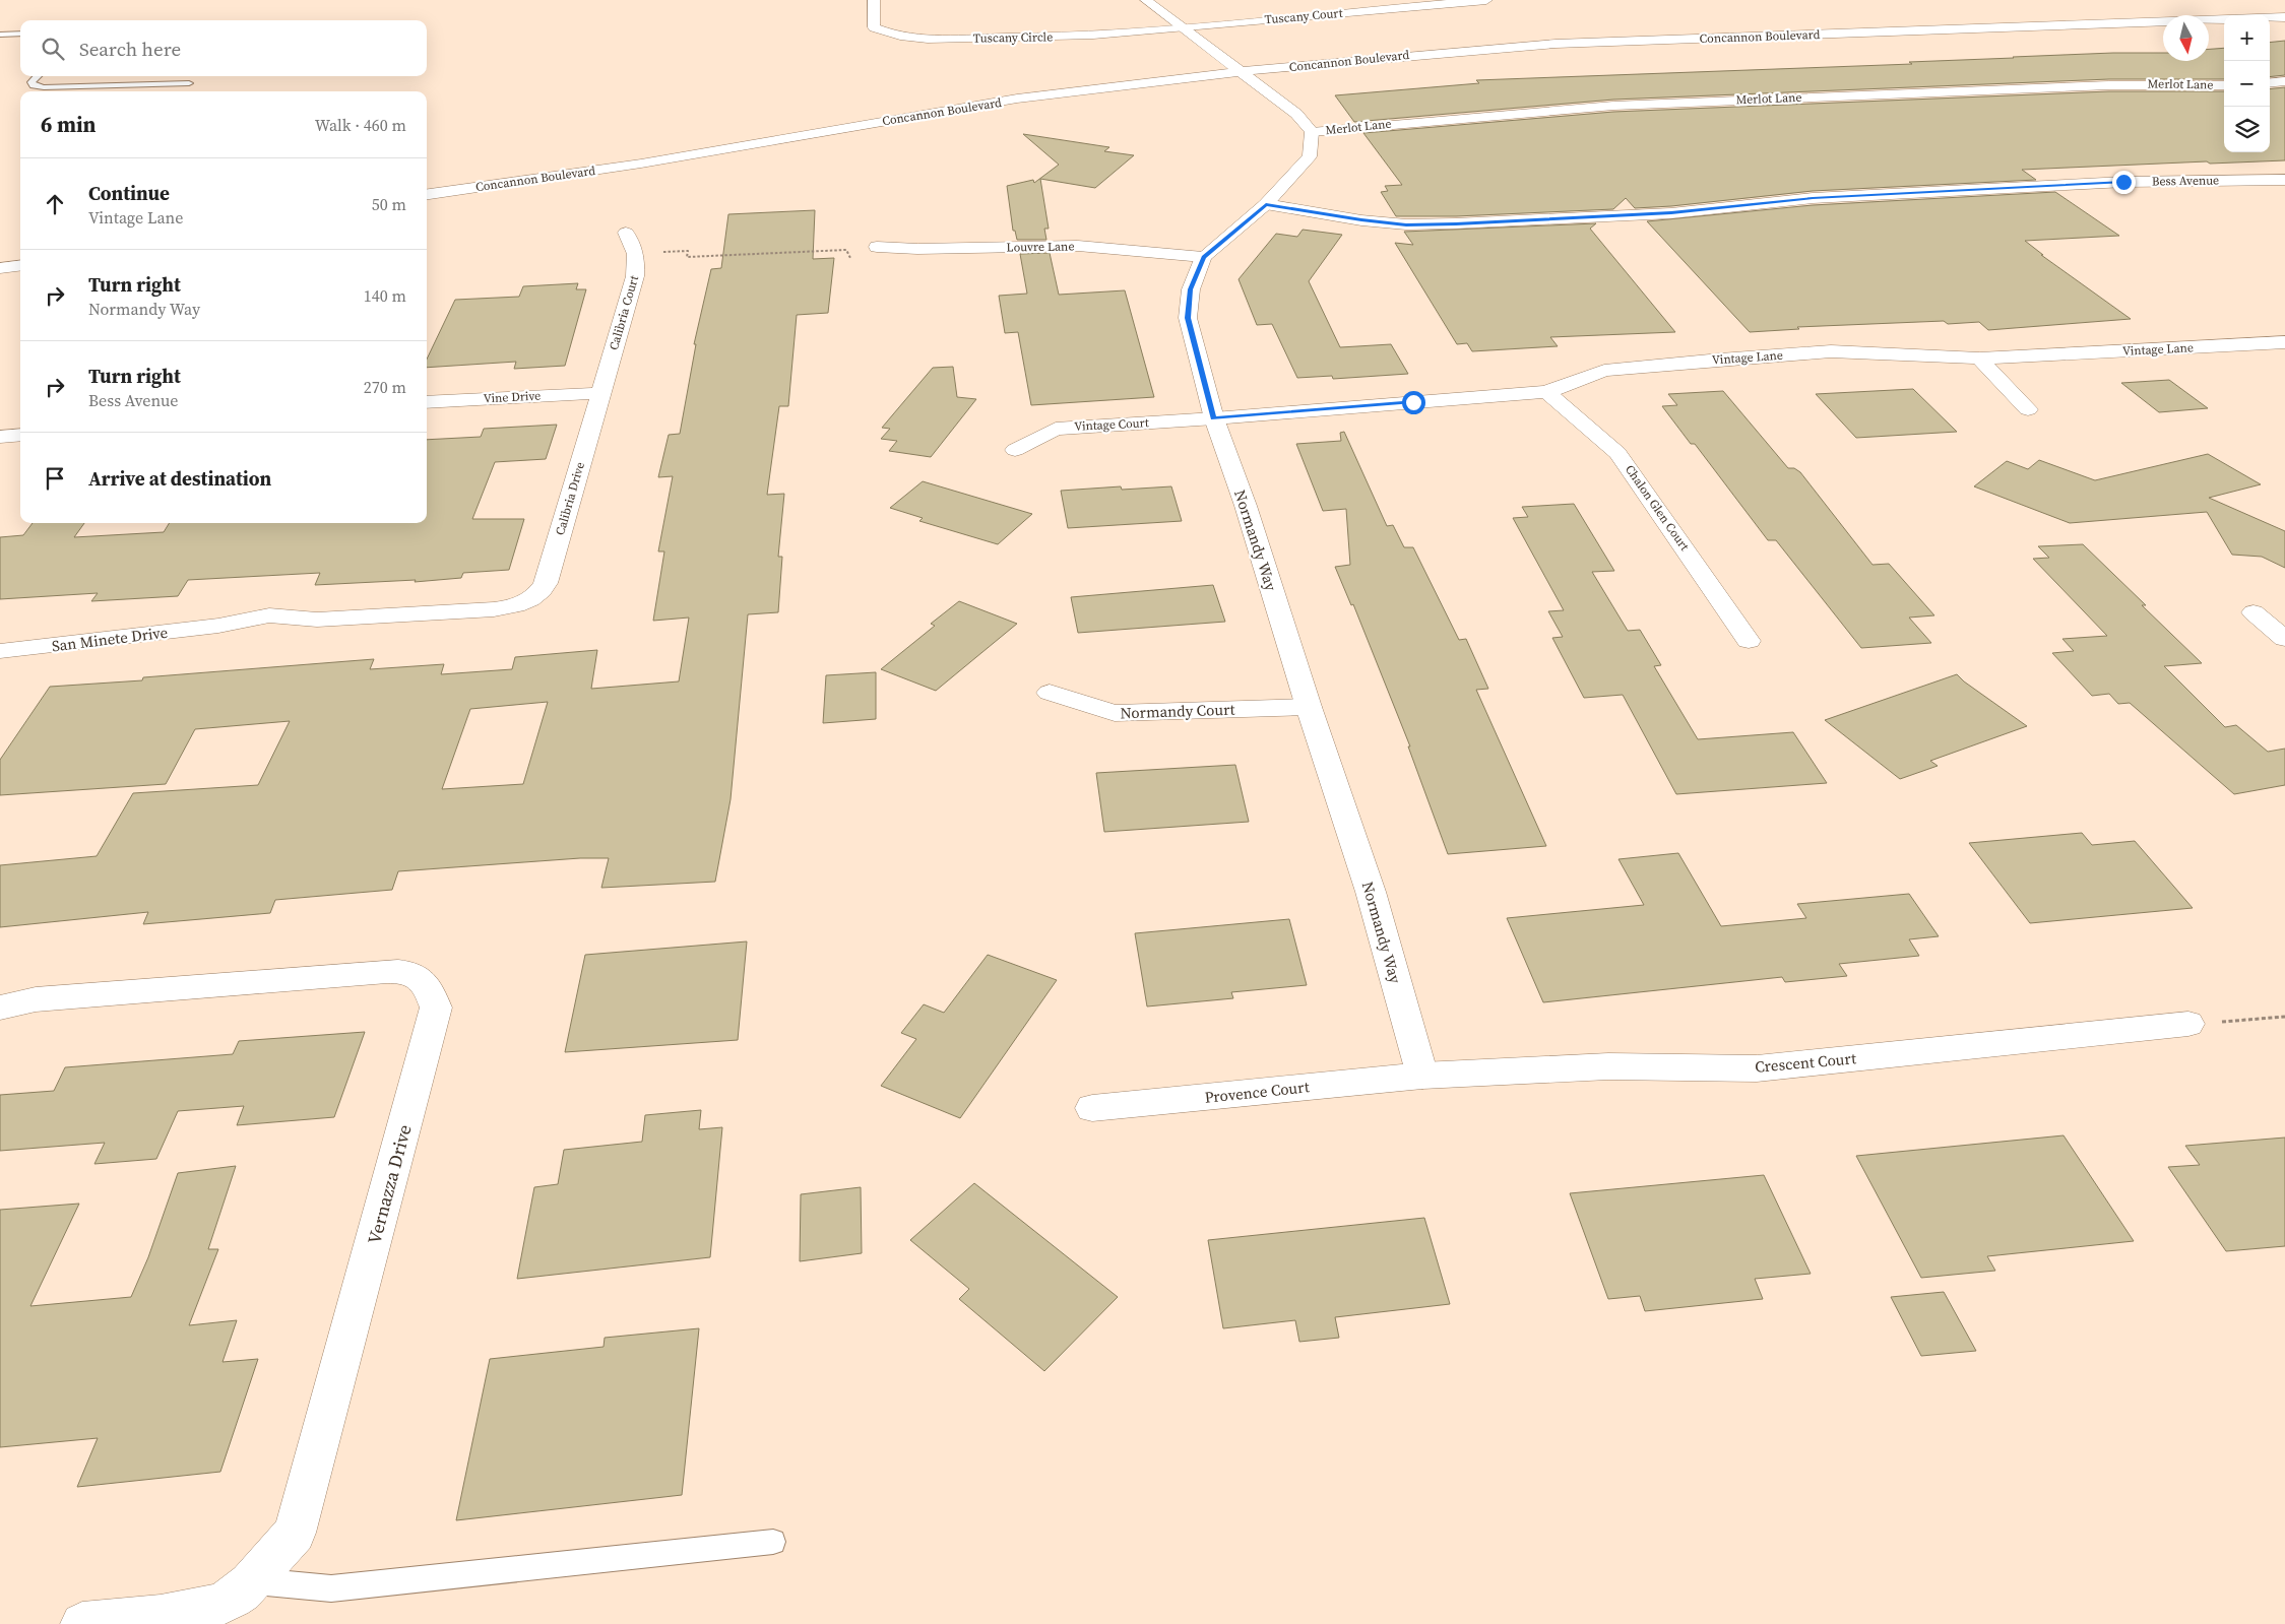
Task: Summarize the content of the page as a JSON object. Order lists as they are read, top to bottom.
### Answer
{
  "streets": {
    "street": [
      "Tuscany Court",
      "Concannon Boulevard",
      "Tuscany Circle",
      "Merlot Lane",
      "Bess Avenue",
      "Louvre Lane",
      "Calibria Court",
      "Vintage Lane",
      "Vine Drive",
      "Vintage Court",
      "Calibria Drive",
      "Chalon Glen Court",
      "Normandy Way",
      "San Minete Drive",
      "Normandy Court",
      "Crescent Court",
      "Provence Court",
      "Vernazza Drive"
    ]
  },
  "crossings": [
    ["Tuscany Court", "Tuscany Circle"],
    ["Louvre Lane", "Normandy Way"],
    ["Calibria Court", "Vine Drive"],
    ["Calibria Court", "Calibria Drive"],
    ["Vintage Lane", "Vintage Court"],
    ["Vintage Lane", "Chalon Glen Court"],
    ["Vintage Lane", "Normandy Way"],
    ["Vine Drive", "Calibria Drive"],
    ["Vintage Court", "Normandy Way"],
    ["Calibria Drive", "San Minete Drive"],
    ["Normandy Way", "Normandy Court"],
    ["Normandy Way", "Crescent Court"],
    ["Normandy Way", "Provence Court"],
    ["Crescent Court", "Provence Court"]
  ],
  "north": "bottom",
  "page": {
    "map_buttons": ["+", "−"],
    "search": "Search here",
    "heading": ["6 min", "Walk · 460 m"],
    "list": [
      ["Continue", "Vintage Lane", "50 m"],
      ["Turn right", "Normandy Way", "140 m"],
      ["Turn right", "Bess Avenue", "270 m"],
      "Arrive at destination"
    ]
  }
}
